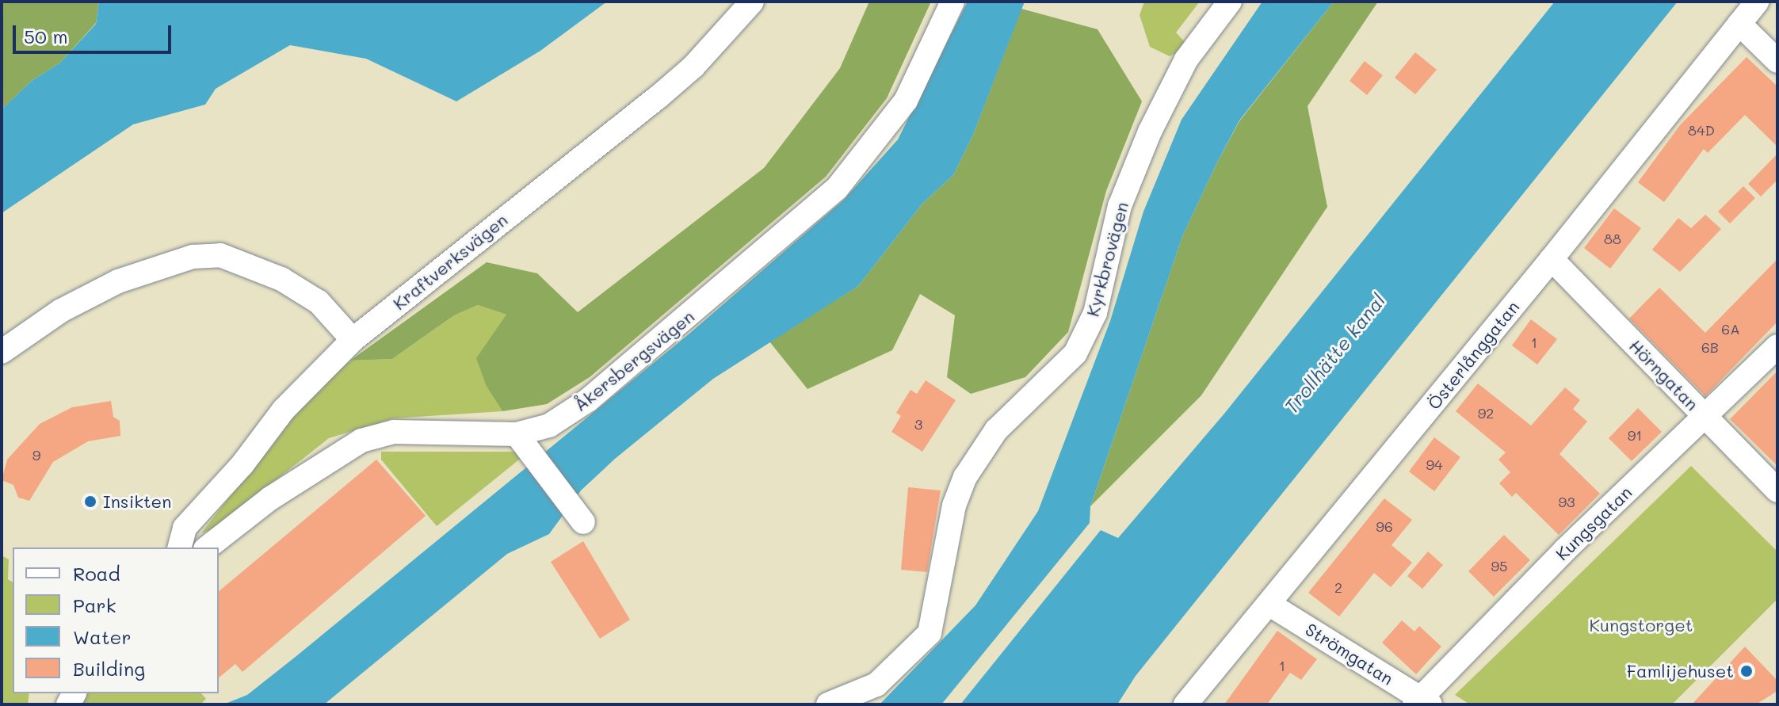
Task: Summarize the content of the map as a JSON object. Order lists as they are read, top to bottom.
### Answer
{
  "streets": {
    "street": [
      "Kyrkbrovägen",
      "Kraftverksvägen",
      "Österlånggatan",
      "Åkersbergsvägen",
      "Hörngatan",
      "Kungsgatan",
      "Strömgatan"
    ]
  },
  "crossings": [
    ["Österlånggatan", "Hörngatan"],
    ["Österlånggatan", "Strömgatan"],
    ["Hörngatan", "Kungsgatan"],
    ["Kungsgatan", "Strömgatan"]
  ],
  "water": ["Trollhätte kanal"],
  "parks": ["Kungstorget"],
  "places": ["Insikten", "Famlijehuset"],
  "house_numbers": [
    "84D",
    "88",
    "6A",
    "1",
    "6B",
    "92",
    "3",
    "91",
    "9",
    "94",
    "93",
    "96",
    "95",
    "2",
    "1"
  ],
  "legend": [
    "Road",
    "Park",
    "Water",
    "Building"
  ],
  "scale_bar": "50 m"
}
